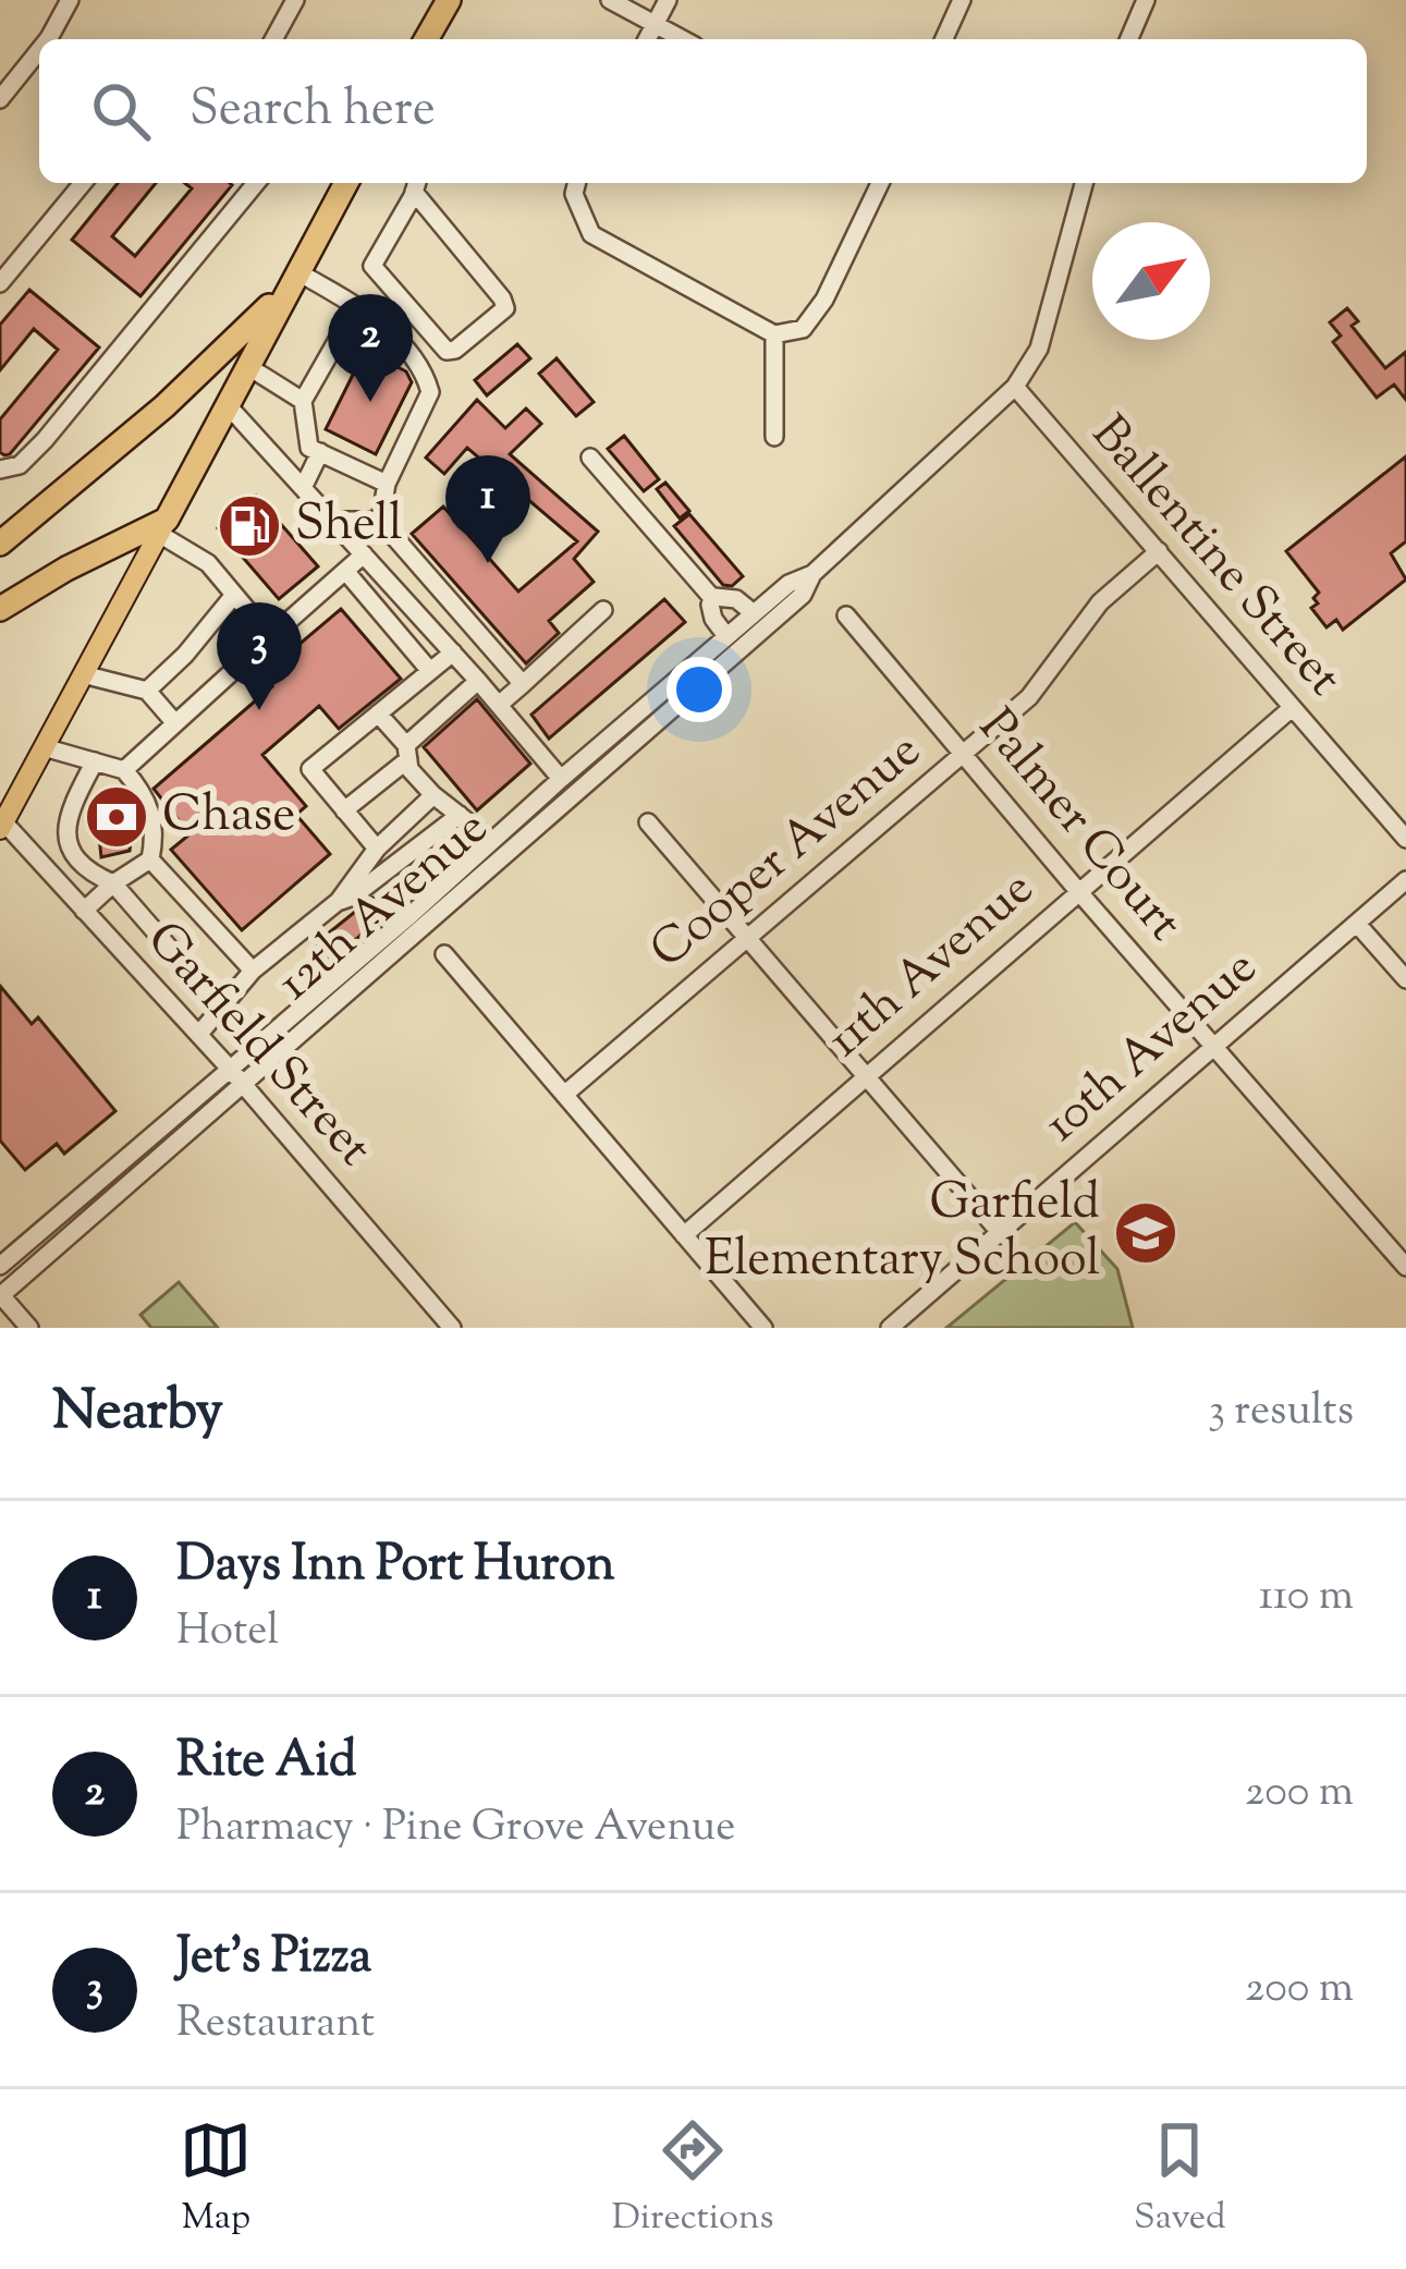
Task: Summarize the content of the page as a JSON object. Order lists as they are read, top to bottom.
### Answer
{
  "streets": {
    "street": [
      "Ballentine Street",
      "Palmer Court",
      "Cooper Avenue",
      "12th Avenue",
      "11th Avenue",
      "Garfield Street",
      "10th Avenue"
    ]
  },
  "crossings": [
    ["Ballentine Street", "Cooper Avenue"],
    ["Ballentine Street", "12th Avenue"],
    ["Ballentine Street", "11th Avenue"],
    ["Palmer Court", "Cooper Avenue"],
    ["Palmer Court", "11th Avenue"],
    ["Palmer Court", "10th Avenue"],
    ["12th Avenue", "Garfield Street"]
  ],
  "places": {
    "fuel station": ["Shell"],
    "bank": ["Chase"],
    "school or university": ["Garfield Elementary School"]
  },
  "north": "top right",
  "page": {
    "search": "Search here",
    "pins": ["2", "1", "3"],
    "heading": ["Nearby", "3 results"],
    "list": [
      {
        "mark": "1",
        "name": "Days Inn Port Huron",
        "note": "Hotel",
        "value": "110 m"
      },
      {
        "mark": "2",
        "name": "Rite Aid",
        "note": "Pharmacy · Pine Grove Avenue",
        "value": "200 m"
      },
      {
        "mark": "3",
        "name": "Jet's Pizza",
        "note": "Restaurant",
        "value": "200 m"
      }
    ],
    "nav": ["Map", "Directions", "Saved"]
  }
}
